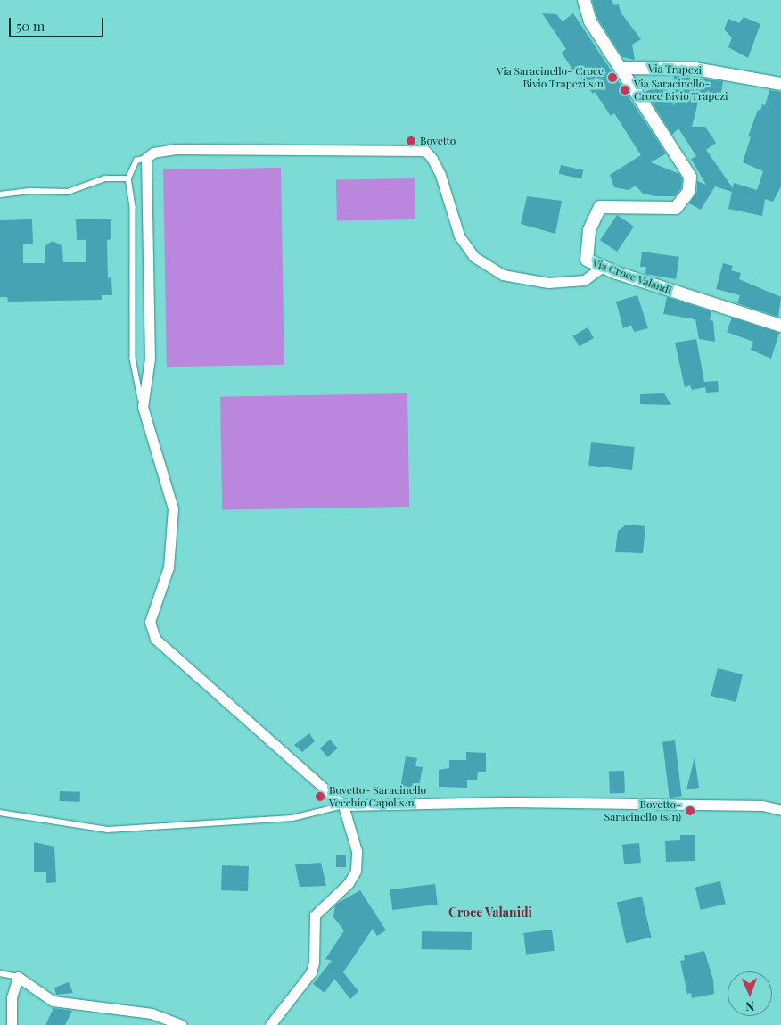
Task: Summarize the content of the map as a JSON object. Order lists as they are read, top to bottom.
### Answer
{
  "streets": {
    "street": ["Via Trapezi", "Via Croce Valandi"]
  },
  "crossings": [
    ["Via Trapezi", "Via Croce Valandi"]
  ],
  "districts": ["Croce Valanidi"],
  "places": [
    "Via Saracinello- Croce Bivio Trapezi s/n",
    "Via Saracinello- Croce Bivio Trapezi",
    "Bovetto",
    "Bovetto- Saracinello Vecchio Capol s/n",
    "Bovetto- Saracinello (s/n)"
  ],
  "scale_bar": "50 m",
  "north": "bottom"
}
